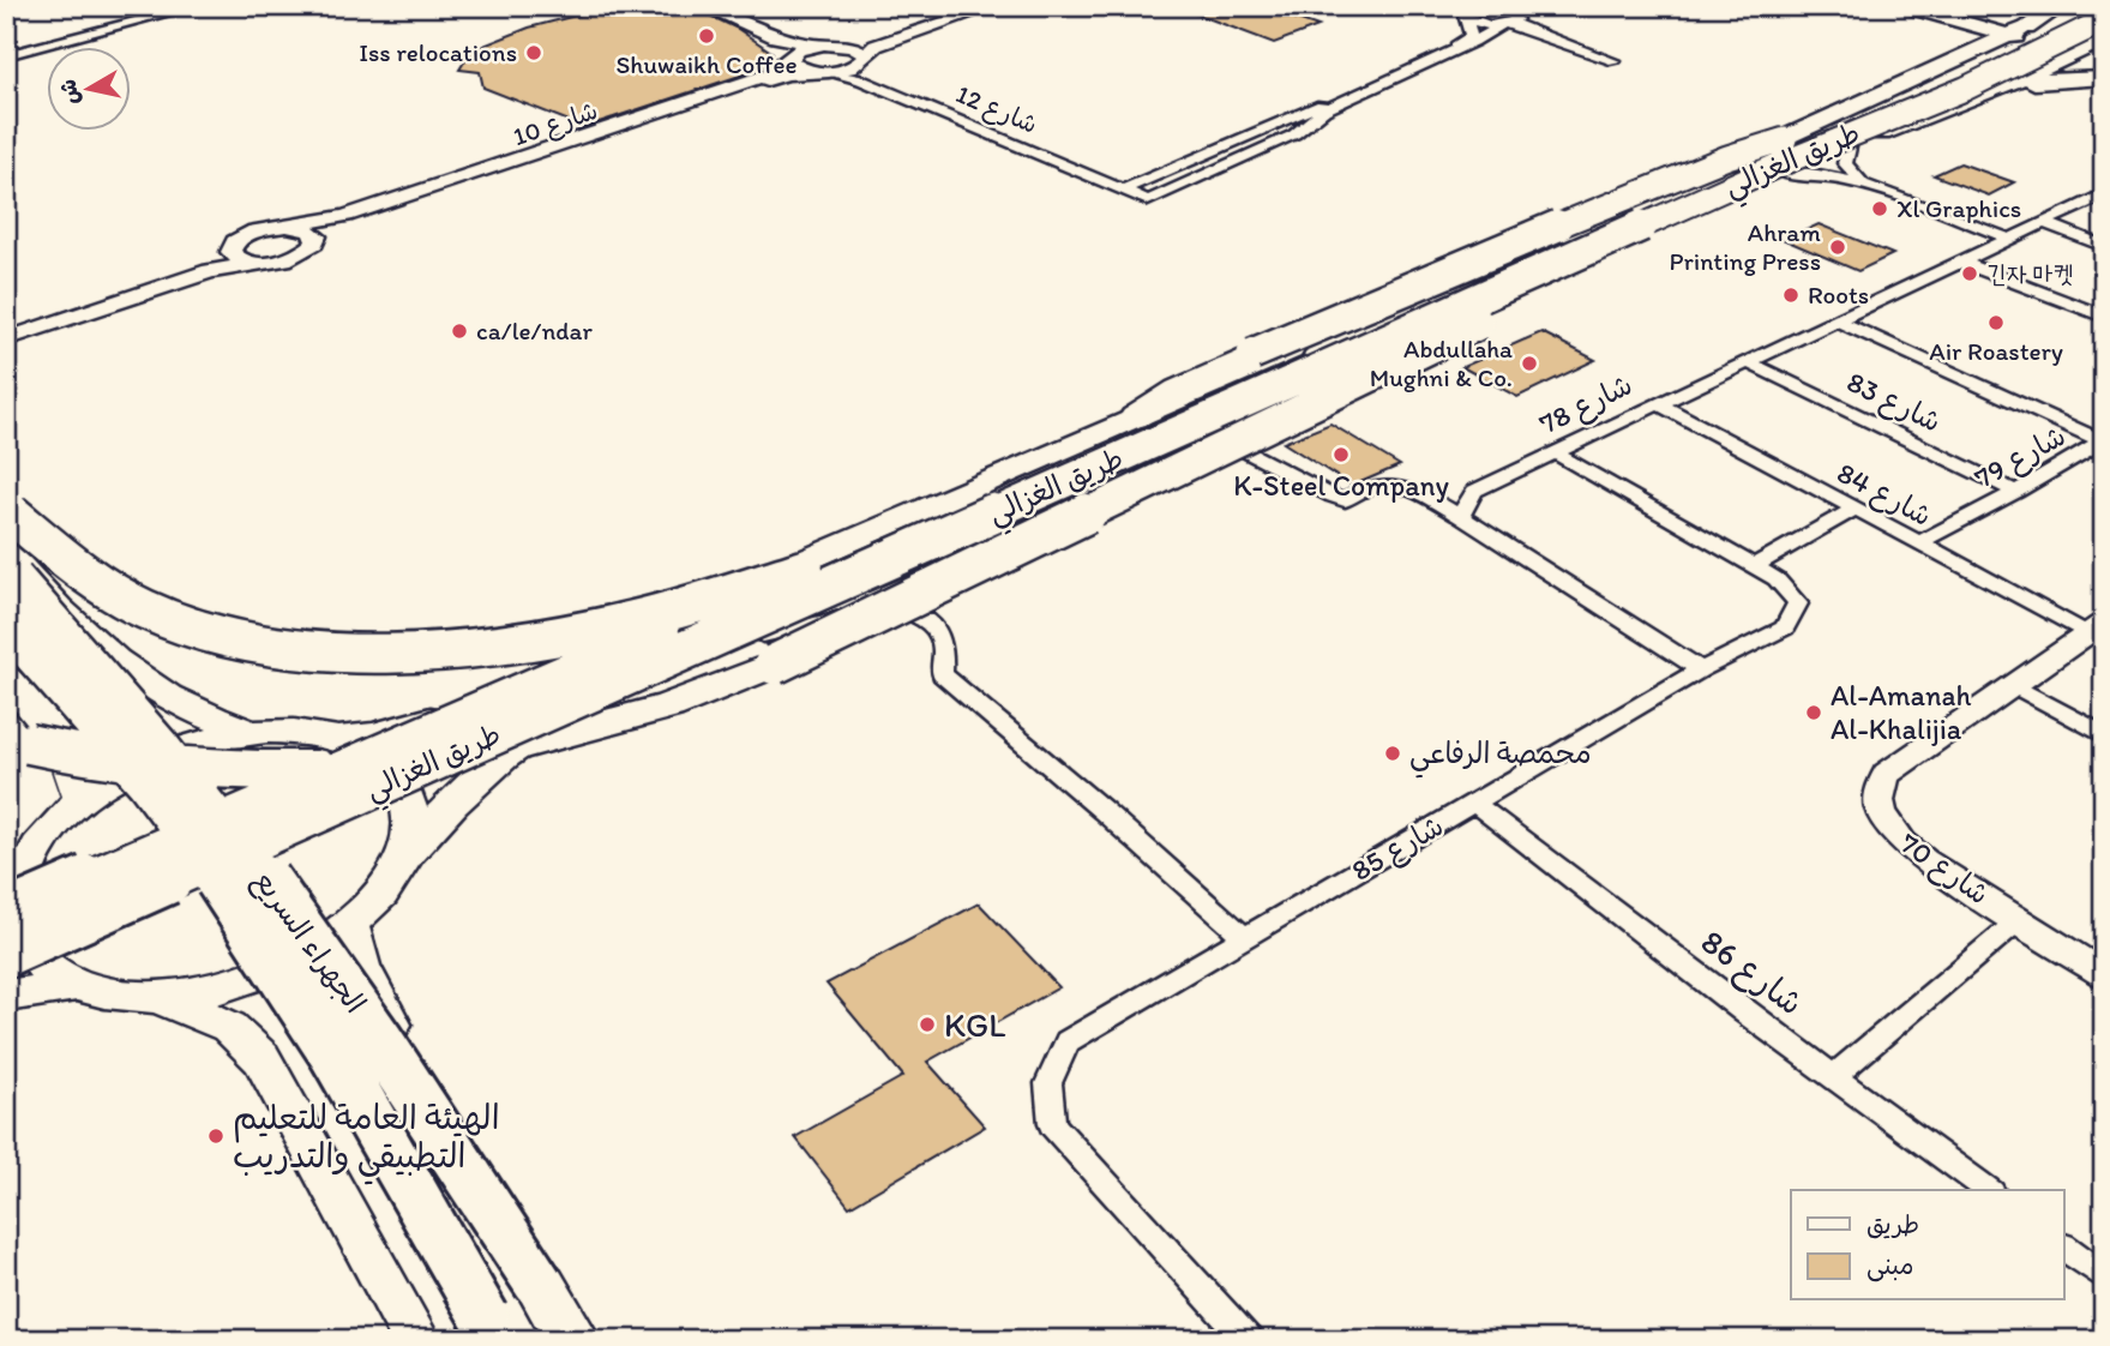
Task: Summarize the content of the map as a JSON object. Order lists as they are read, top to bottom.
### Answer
{
  "streets": {
    "highway": ["طريق الغزالي", "الجهراء السريع"],
    "street": [
      "شارع 12",
      "شارع 10",
      "شارع 83",
      "شارع 78",
      "شارع 79",
      "شارع 84",
      "شارع 85",
      "شارع 70",
      "شارع 86"
    ]
  },
  "crossings": [
    ["شارع 12", "شارع 10"],
    ["شارع 83", "شارع 78"],
    ["شارع 83", "شارع 79"],
    ["شارع 78", "شارع 84"],
    ["شارع 78", "شارع 85"],
    ["شارع 79", "شارع 84"],
    ["شارع 84", "شارع 70"],
    ["شارع 85", "شارع 86"]
  ],
  "places": [
    "Shuwaikh Coffee",
    "Iss relocations",
    "Xl Graphics",
    "Ahram Printing Press",
    "긴자 마켓",
    "Roots",
    "Air Roastery",
    "ca/le/ndar",
    "Abdullaha Mughni & Co.",
    "K-Steel Company",
    "Al-Amanah Al-Khalijia",
    "محمصة الرفاعي",
    "KGL",
    "الهيئة العامة للتعليم التطبيقي والتدريب"
  ],
  "legend": ["طريق", "مبنى"],
  "north": "left"
}
